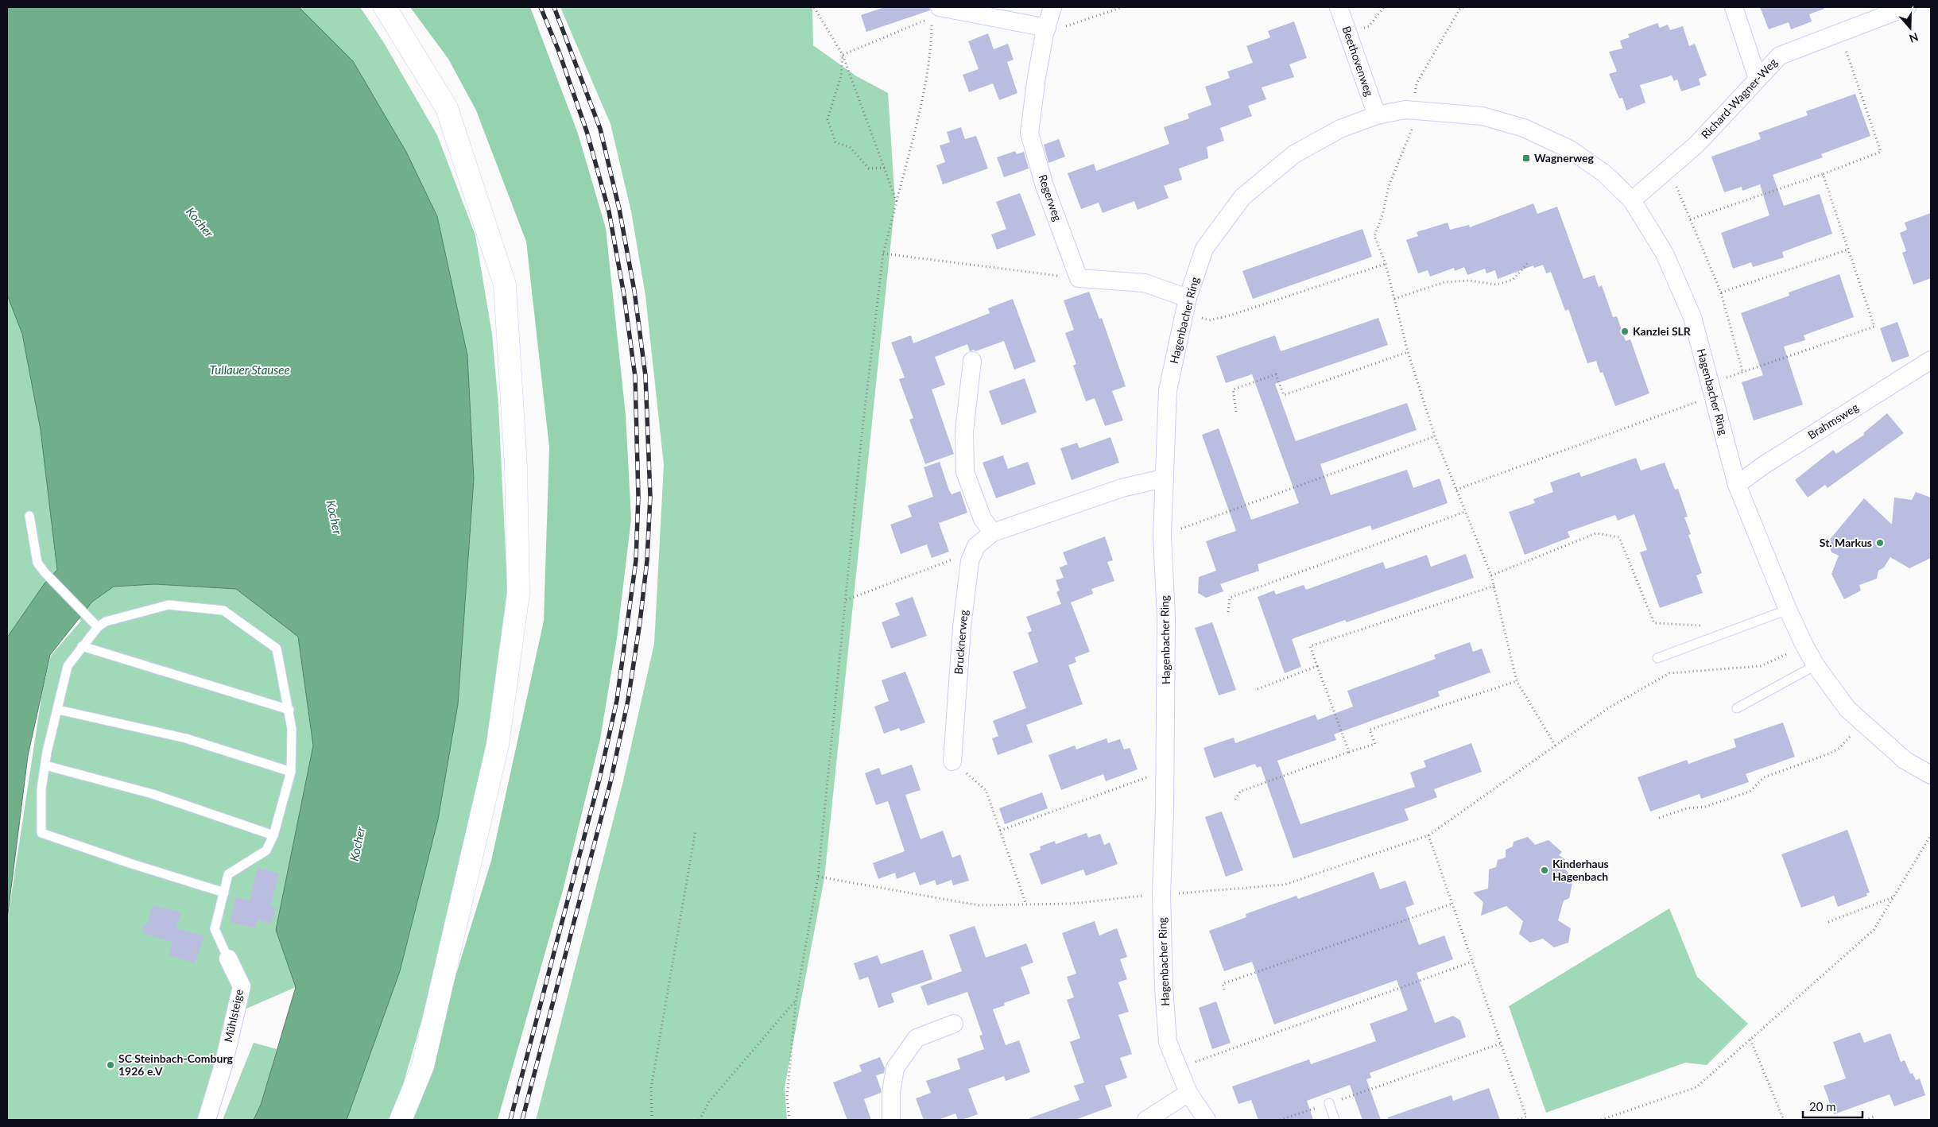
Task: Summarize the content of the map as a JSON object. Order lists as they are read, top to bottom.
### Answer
{
  "streets": {
    "street": [
      "Beethovenweg",
      "Richard-Wagner-Weg",
      "Regerweg",
      "Hagenbacher Ring",
      "Brahmsweg",
      "Brucknerweg",
      "Mühlsteige"
    ]
  },
  "crossings": [
    ["Beethovenweg", "Hagenbacher Ring"],
    ["Richard-Wagner-Weg", "Hagenbacher Ring"],
    ["Hagenbacher Ring", "Brahmsweg"],
    ["Hagenbacher Ring", "Brucknerweg"]
  ],
  "water": ["Kocher", "Tullauer Stausee"],
  "places": {
    "transit": ["Wagnerweg"],
    "other": [
      "Kanzlei SLR",
      "St. Markus",
      "Kinderhaus Hagenbach",
      "SC Steinbach-Comburg 1926 e.V"
    ]
  },
  "scale_bar": "20 m",
  "north": "bottom"
}
